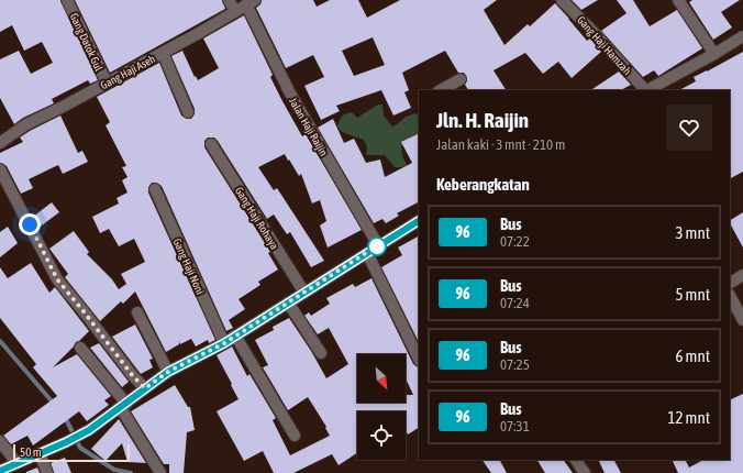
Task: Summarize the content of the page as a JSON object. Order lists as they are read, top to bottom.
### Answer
{
  "streets": {
    "street": [
      "Gang Datok Gul",
      "Gang Haji Hamzah",
      "Gang Haji Aseh",
      "Jalan Haji Raijin",
      "Gang Haji Rohaya",
      "Gang Haji Noni"
    ]
  },
  "crossings": [
    ["Gang Datok Gul", "Gang Haji Aseh"],
    ["Gang Haji Aseh", "Jalan Haji Raijin"]
  ],
  "lines": ["bus line 96"],
  "scale_bar": "50 m",
  "north": "bottom right",
  "page": {
    "heading": [
      ["Jln. H. Raijin", "Jalan kaki · 3 mnt · 210 m"],
      "Keberangkatan"
    ],
    "list": [
      {
        "mark": "96",
        "name": "Bus",
        "note": "07:22",
        "value": "3 mnt"
      },
      {
        "mark": "96",
        "name": "Bus",
        "note": "07:24",
        "value": "5 mnt"
      },
      {
        "mark": "96",
        "name": "Bus",
        "note": "07:25",
        "value": "6 mnt"
      },
      {
        "mark": "96",
        "name": "Bus",
        "note": "07:31",
        "value": "12 mnt"
      }
    ],
    "scale": "50 m"
  }
}
